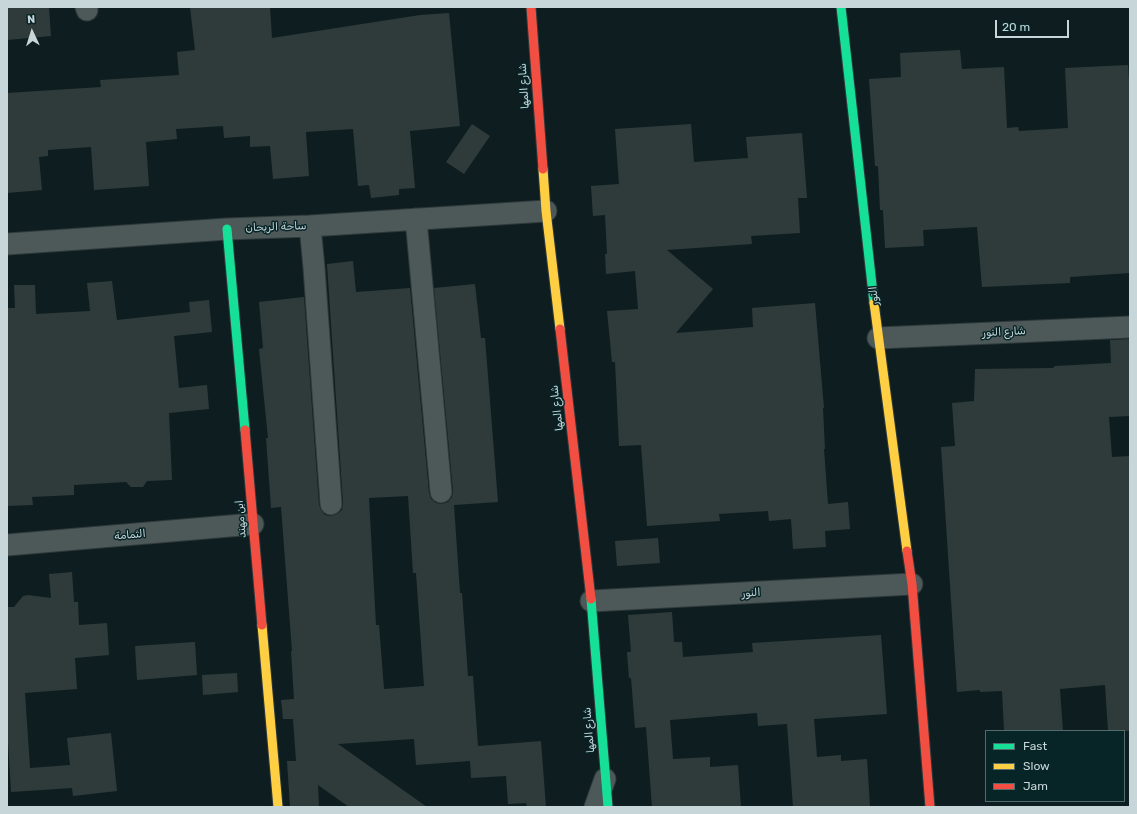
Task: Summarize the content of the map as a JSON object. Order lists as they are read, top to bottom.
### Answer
{
  "streets": {
    "street": [
      "شارع المها",
      "ساحة الريحان",
      "النور",
      "شارع النور",
      "ابن مهند",
      "الثمامة"
    ]
  },
  "crossings": [
    ["شارع المها", "ساحة الريحان"],
    ["شارع المها", "النور"],
    ["ساحة الريحان", "ابن مهند"],
    ["النور", "شارع النور"],
    ["ابن مهند", "الثمامة"]
  ],
  "legend": ["Fast", "Slow", "Jam"],
  "scale_bar": "20 m",
  "north": "top"
}
